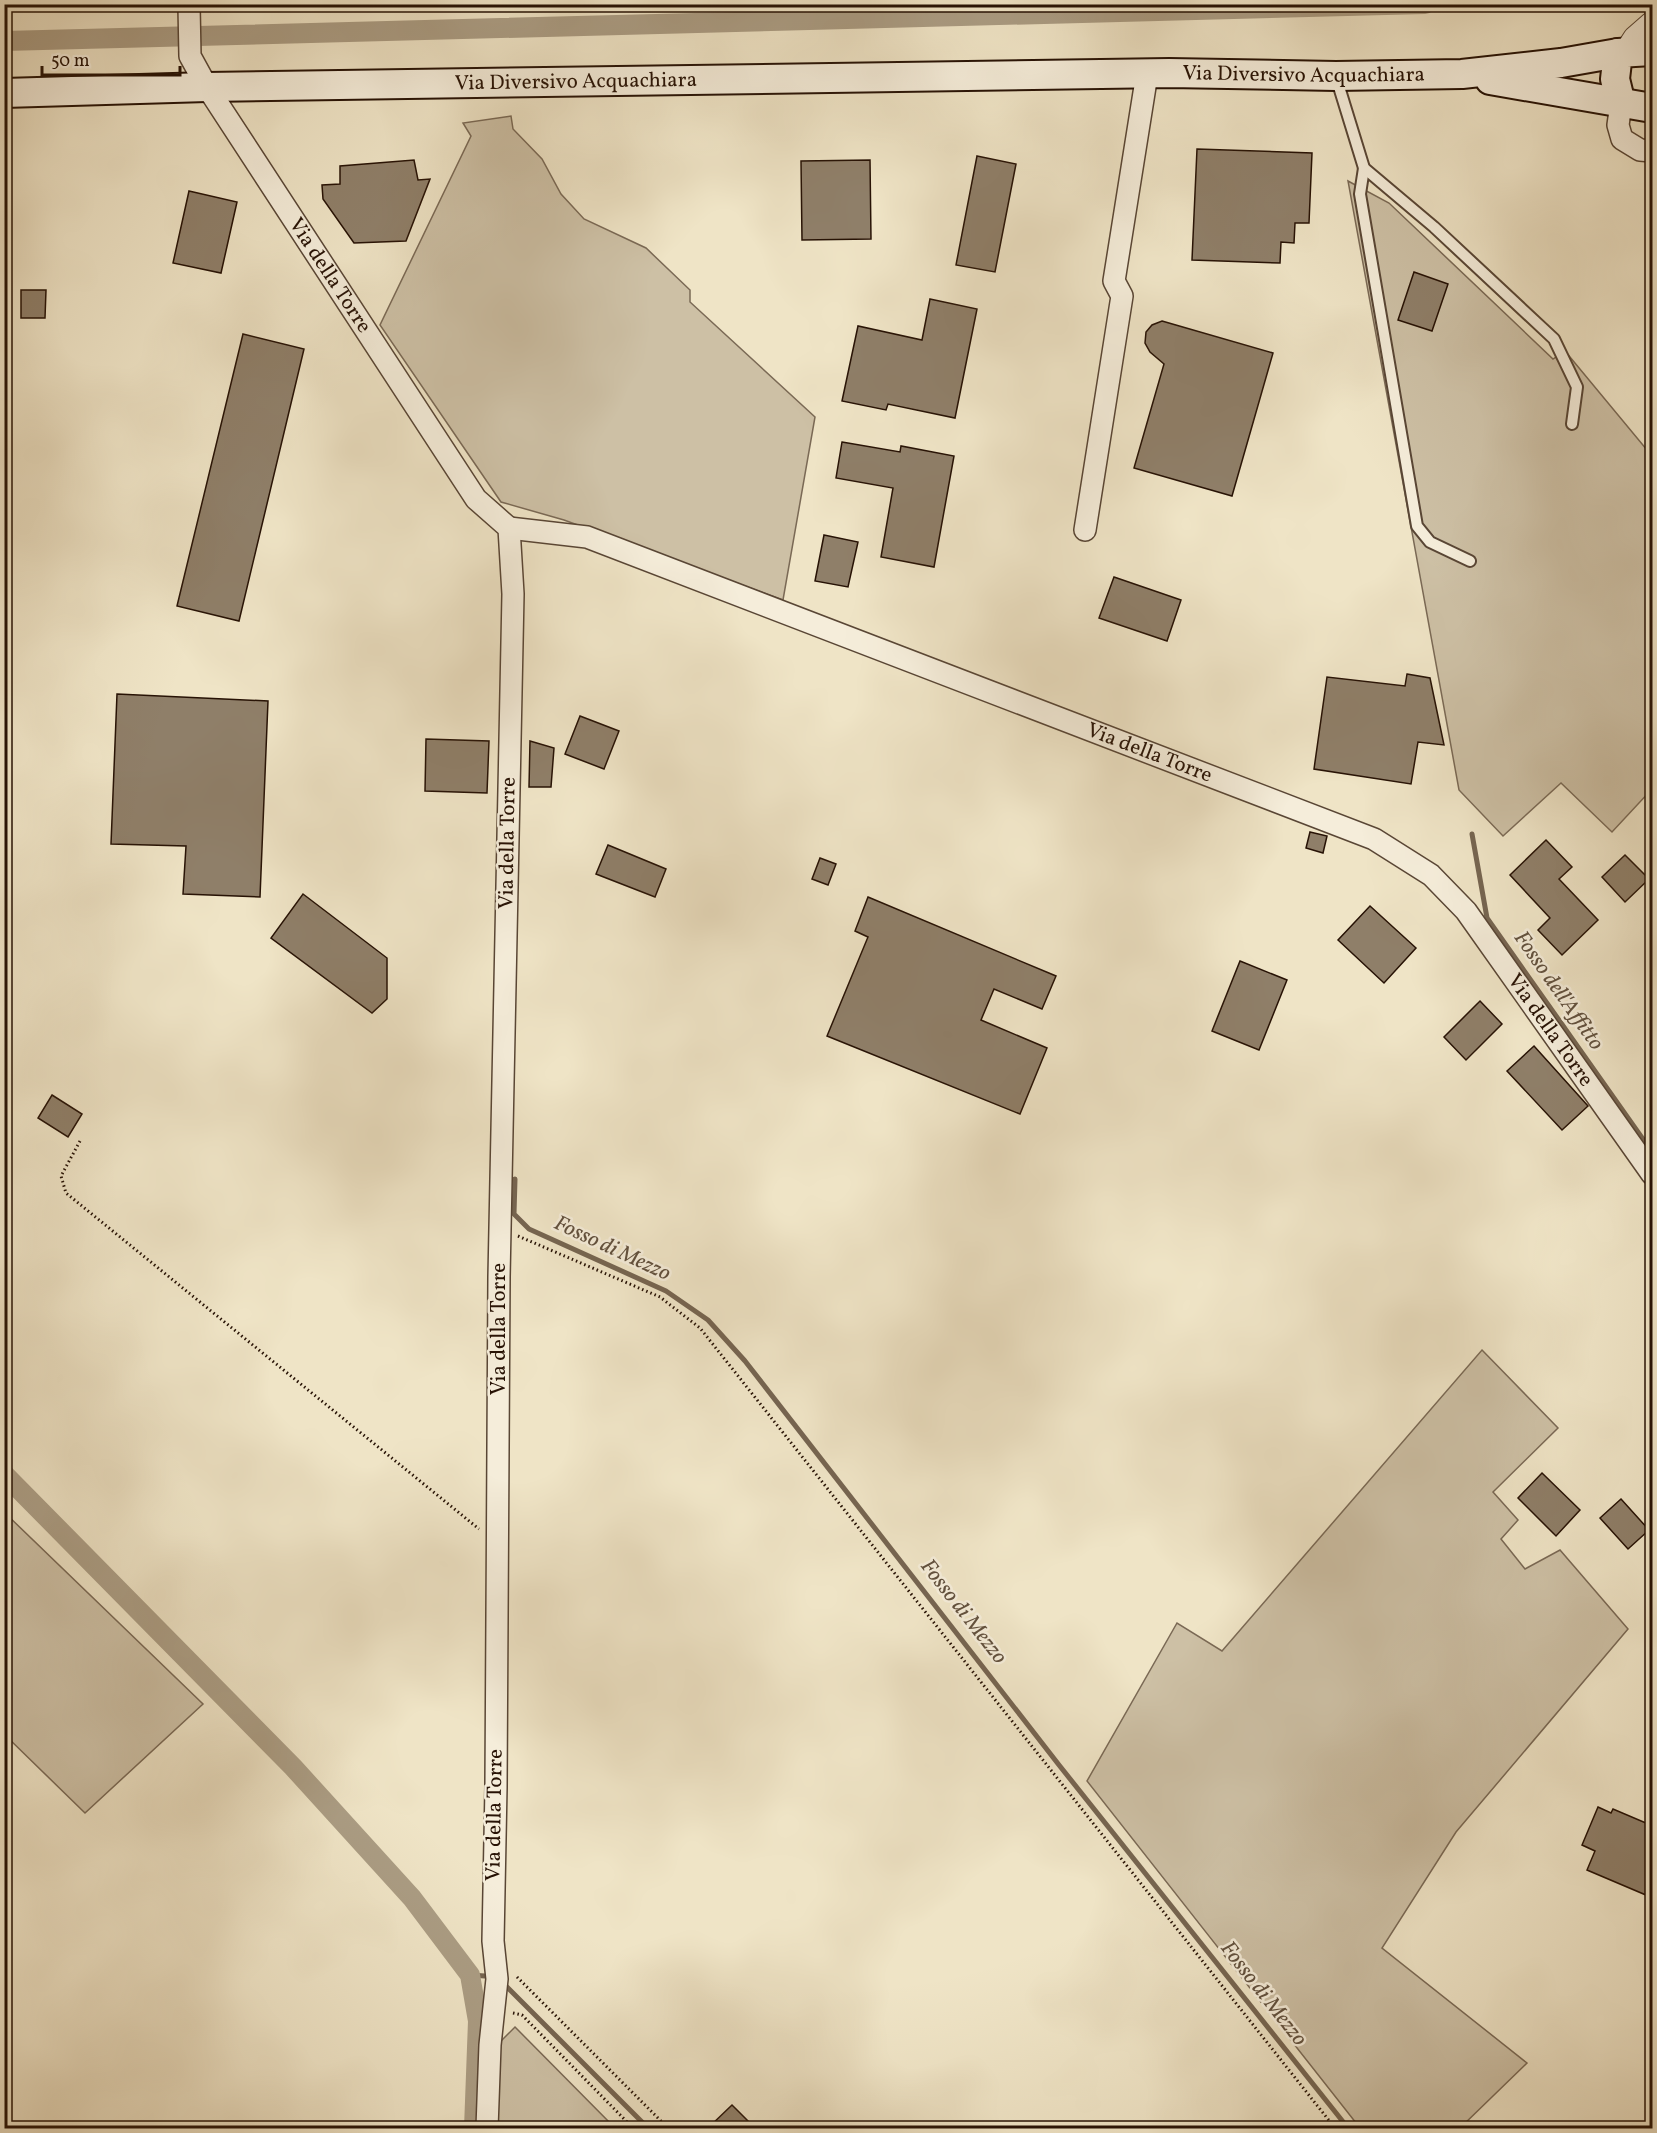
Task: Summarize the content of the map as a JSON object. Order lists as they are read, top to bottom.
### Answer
{
  "streets": {
    "main road": ["Via Diversivo Acquachiara"],
    "street": ["Via della Torre"]
  },
  "crossings": [
    ["Via Diversivo Acquachiara", "Via della Torre"]
  ],
  "water": ["Fosso dell'Affitto", "Fosso di Mezzo"],
  "scale_bar": "50 m"
}
